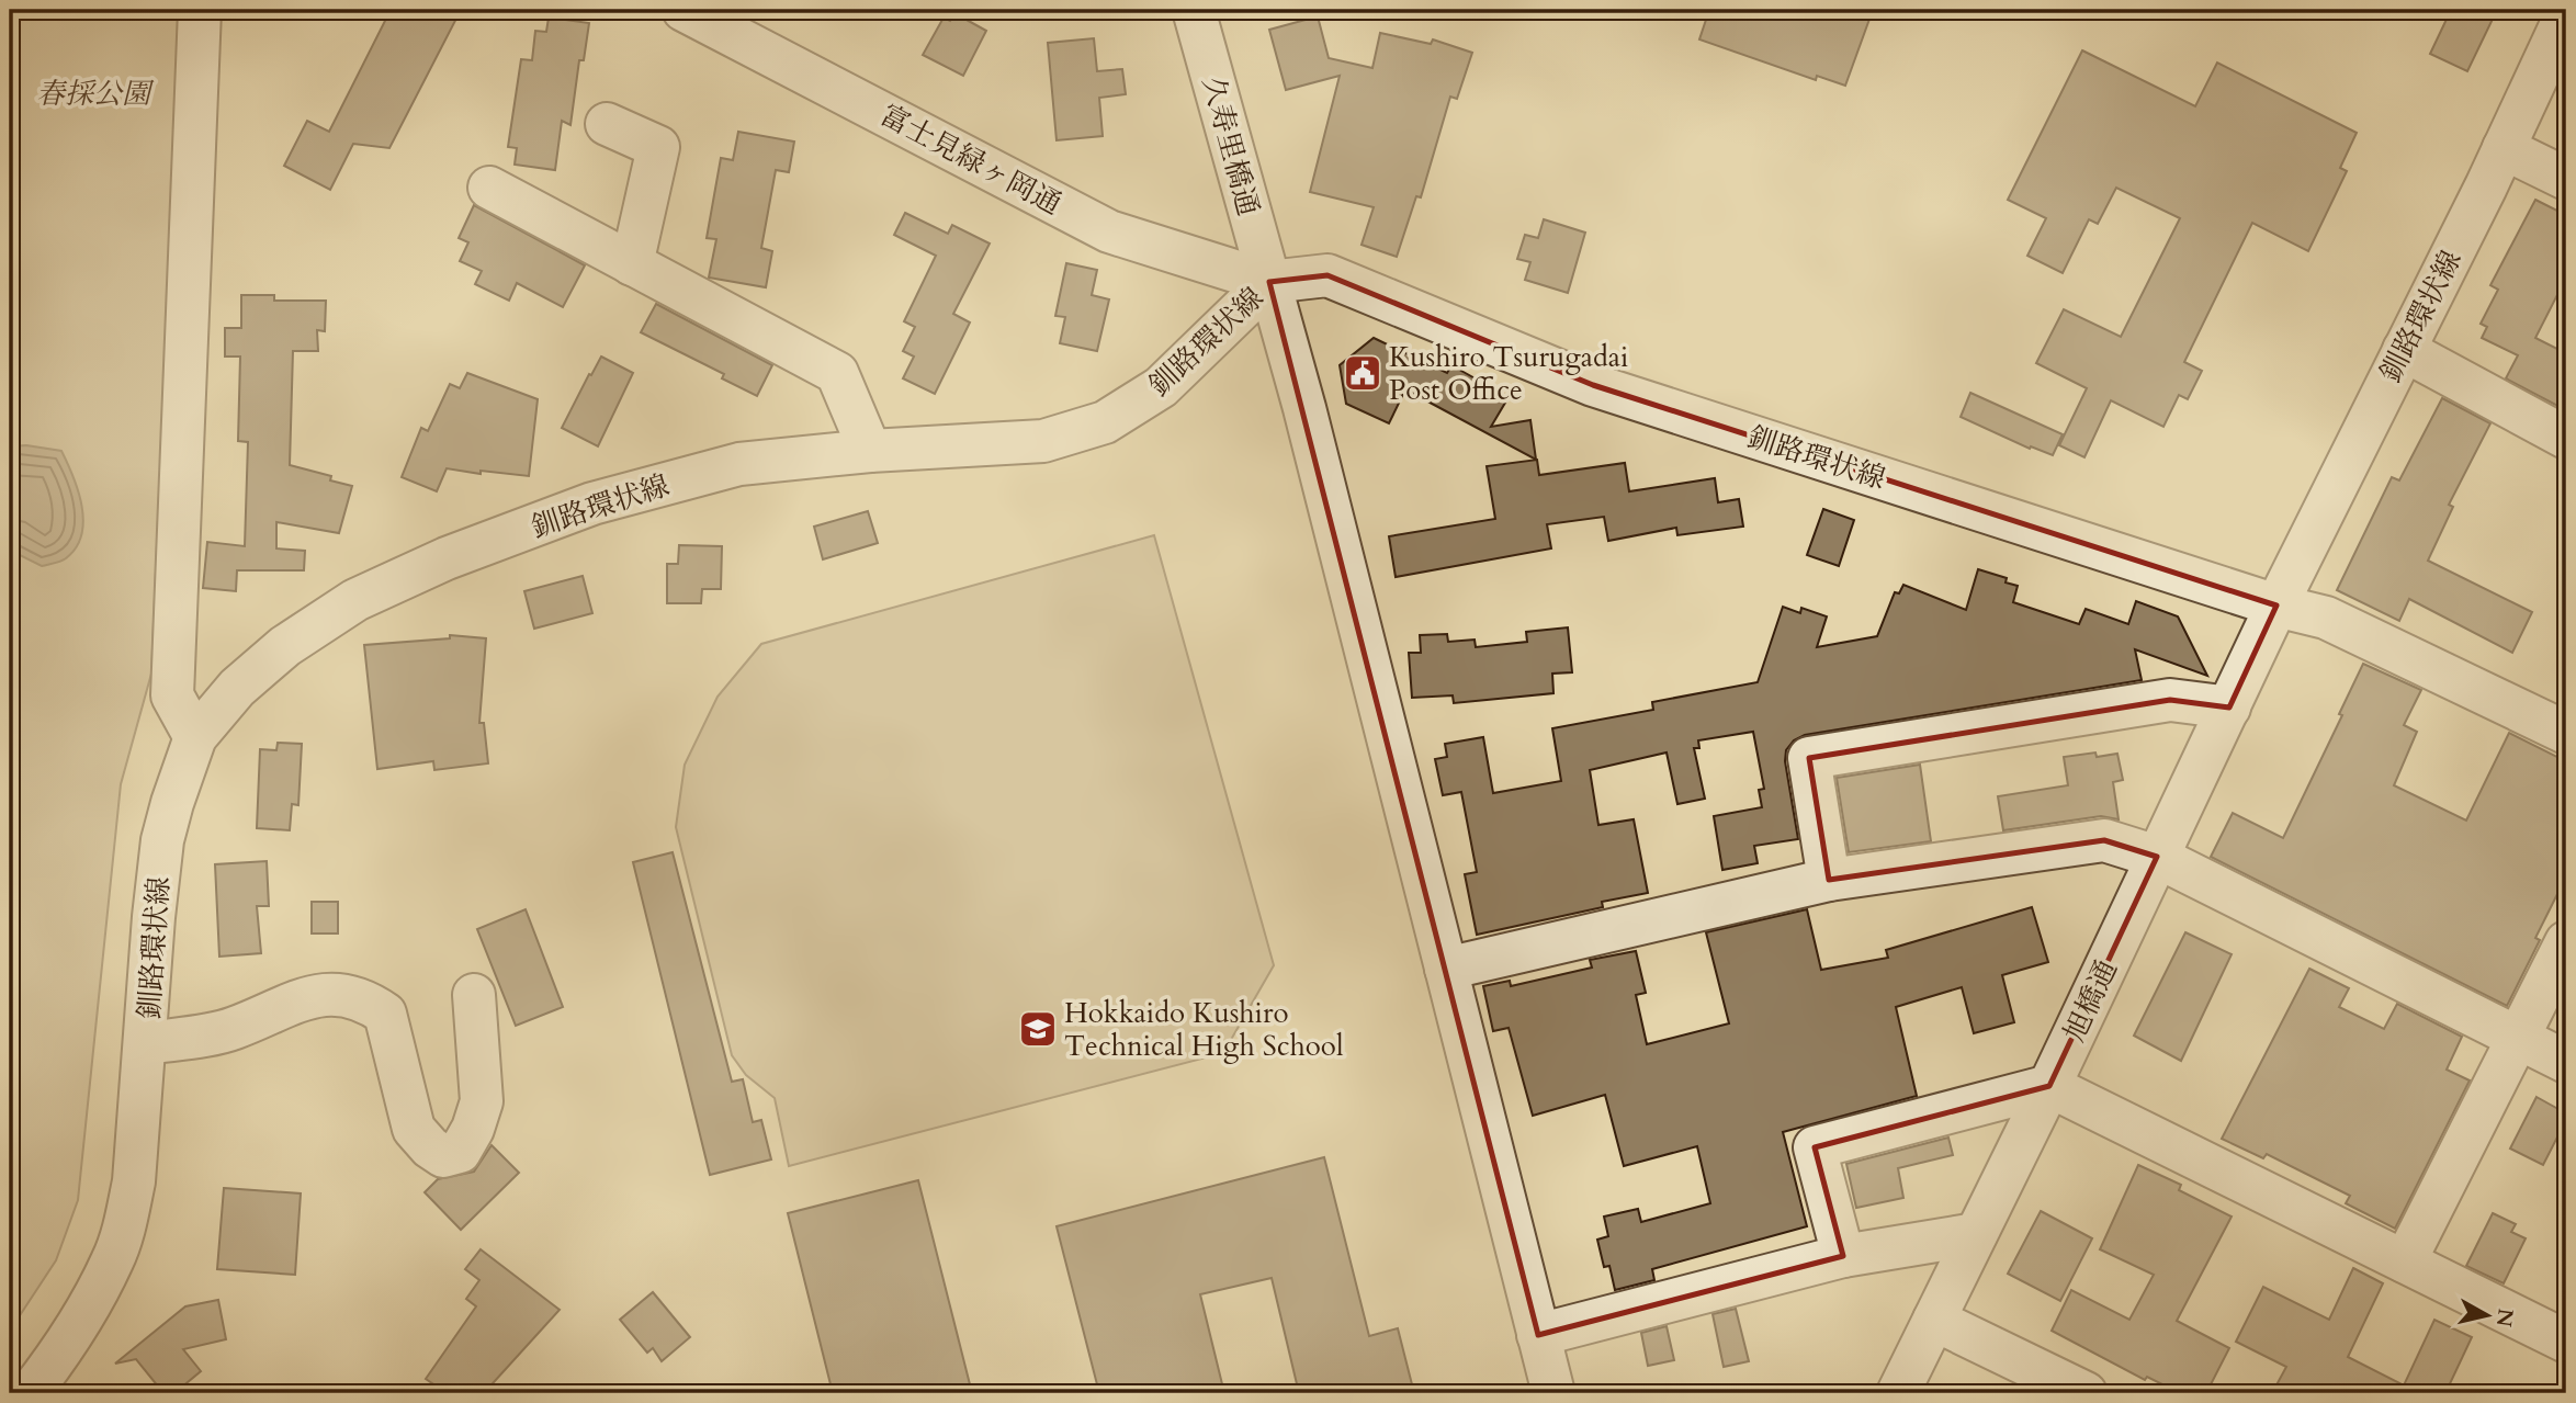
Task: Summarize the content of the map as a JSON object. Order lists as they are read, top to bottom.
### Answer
{
  "streets": {
    "street": [
      "久寿里橋通",
      "富士見緑ヶ岡通",
      "釧路環状線",
      "旭橋通"
    ]
  },
  "crossings": [
    ["久寿里橋通", "富士見緑ヶ岡通"],
    ["久寿里橋通", "釧路環状線"],
    ["富士見緑ヶ岡通", "釧路環状線"],
    ["釧路環状線", "旭橋通"]
  ],
  "parks": ["春採公園"],
  "places": {
    "public building": ["Kushiro Tsurugadai Post Office"],
    "school or university": ["Hokkaido Kushiro Technical High School"]
  },
  "north": "right"
}
